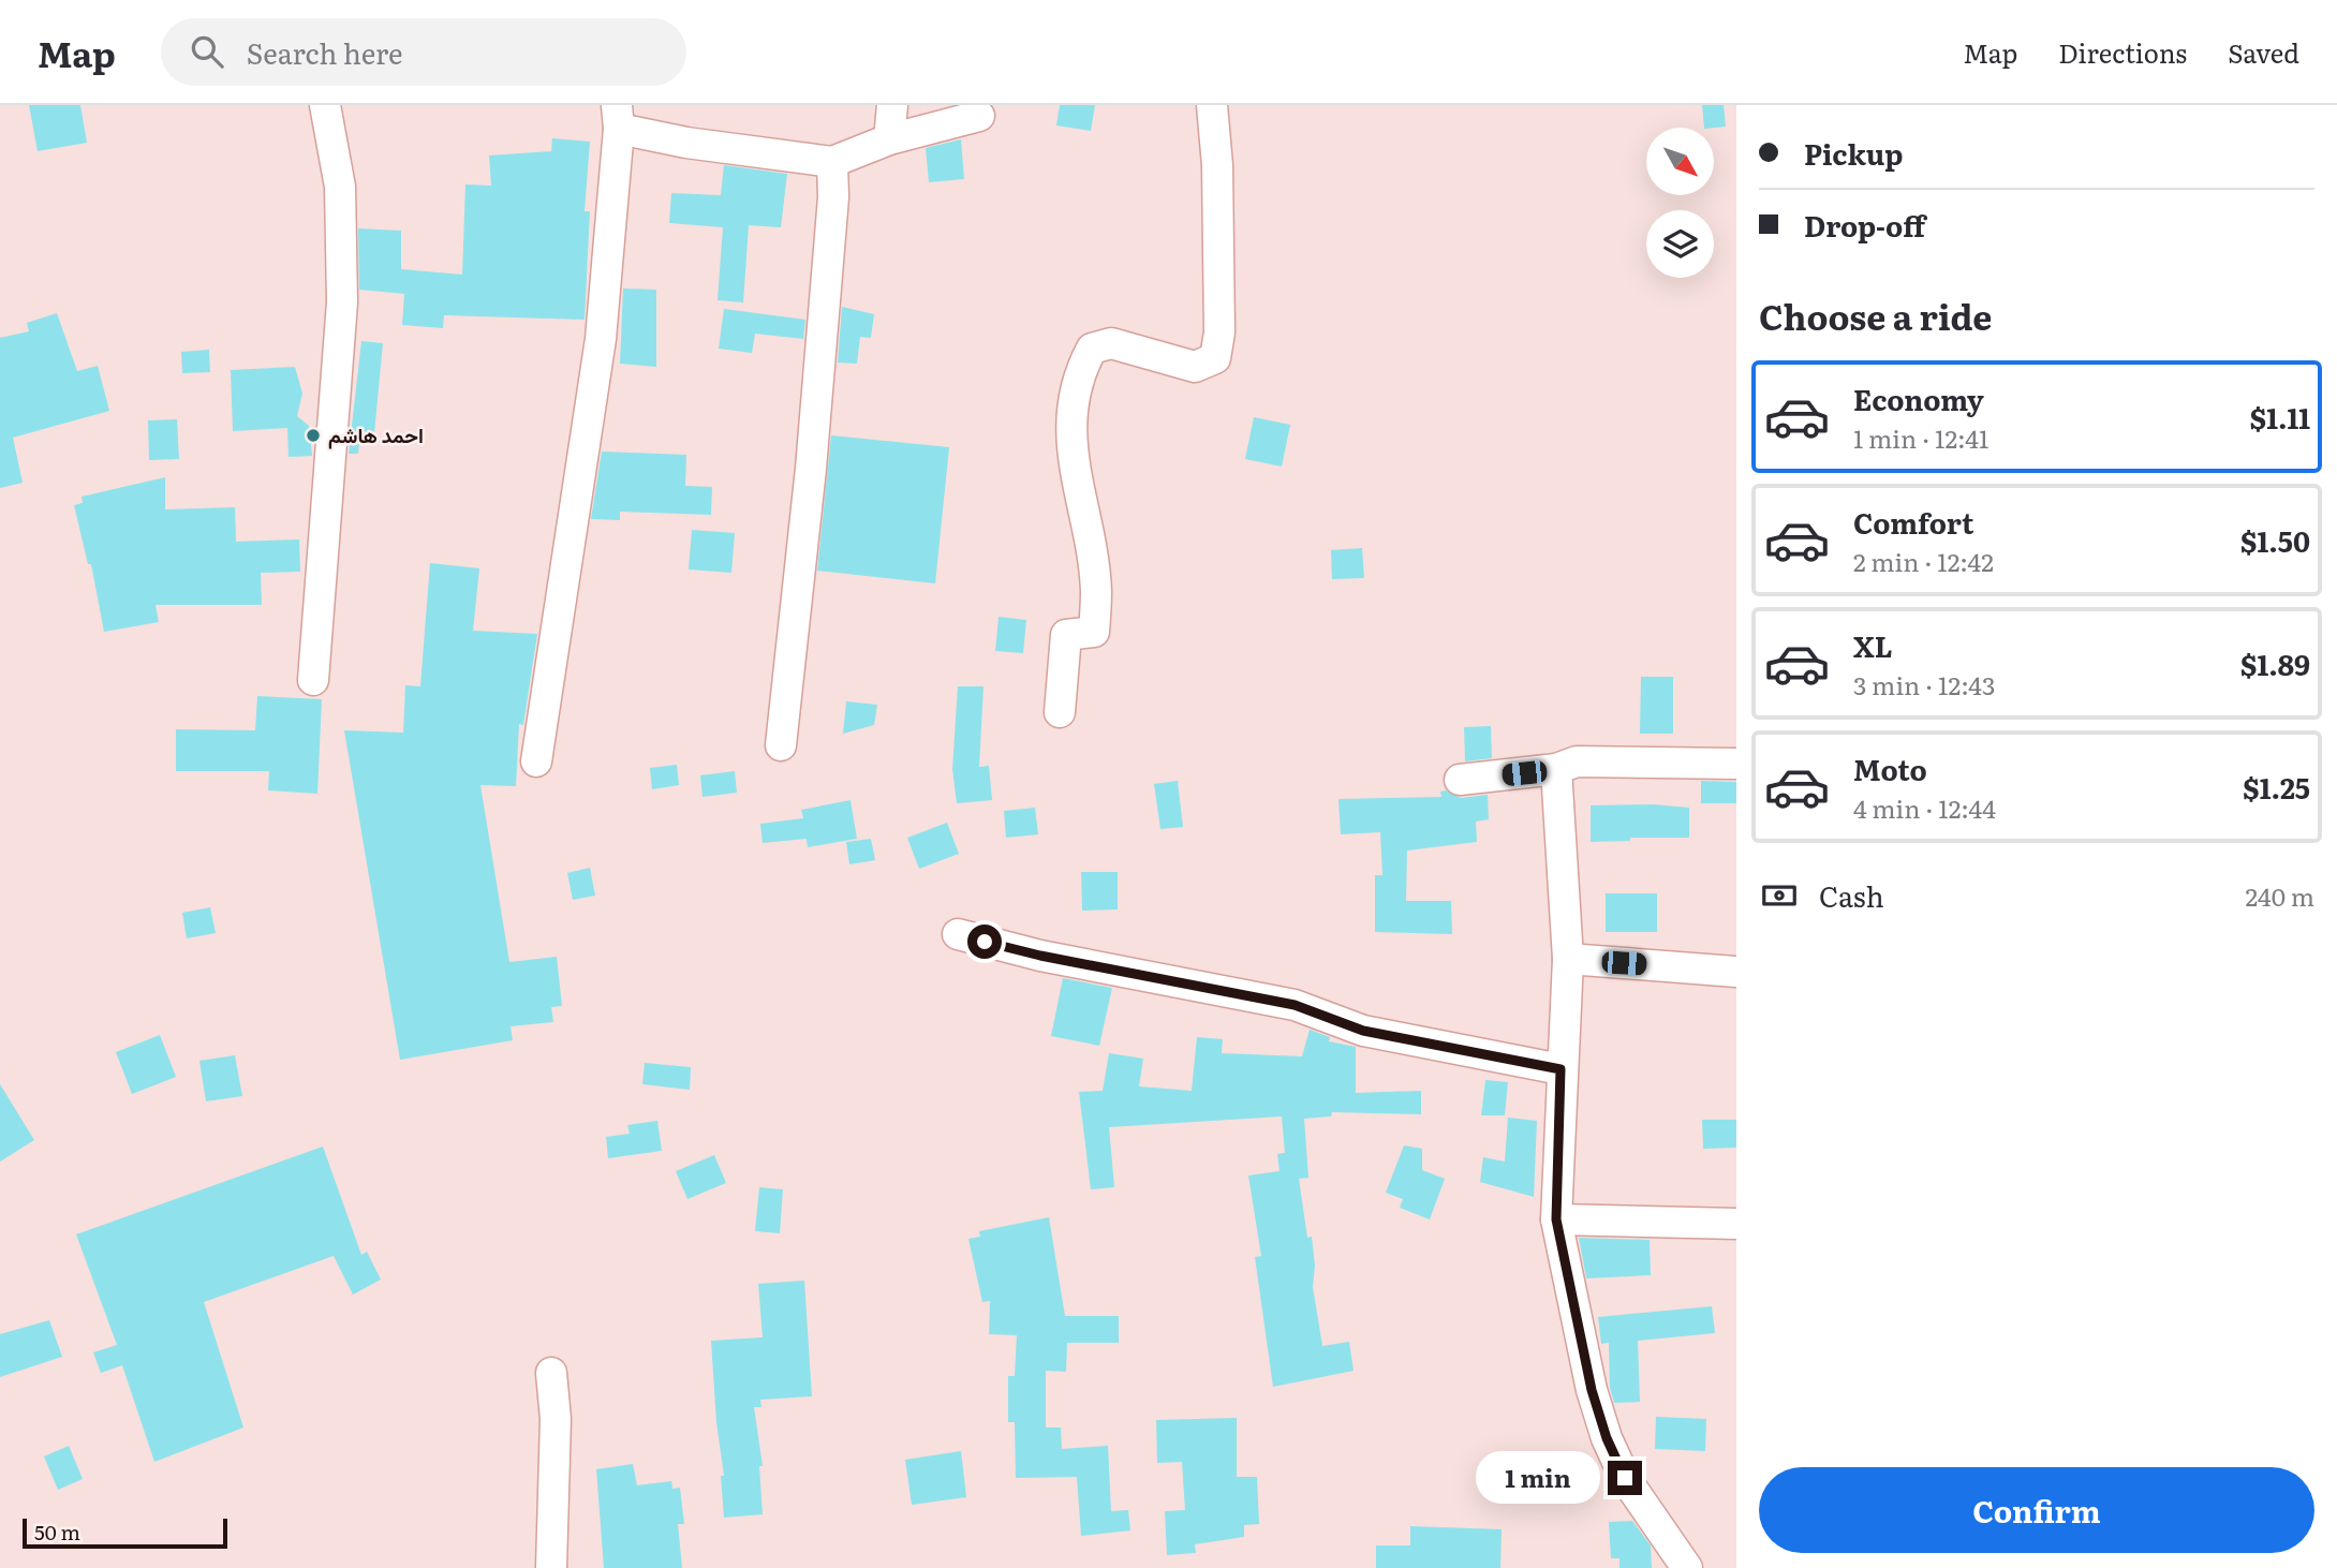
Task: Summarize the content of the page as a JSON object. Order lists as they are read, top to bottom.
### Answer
{
  "places": ["احمد هاشم"],
  "scale_bar": "50 m",
  "north": "bottom right",
  "page": {
    "header": "Map",
    "search": "Search here",
    "nav": ["Map", "Directions", "Saved"],
    "banner": ["Pickup", "Drop-off"],
    "heading": "Choose a ride",
    "list": [
      {
        "name": "Economy",
        "note": "1 min · 12:41",
        "value": "$1.11"
      },
      {
        "name": "Comfort",
        "note": "2 min · 12:42",
        "value": "$1.50"
      },
      {
        "name": "XL",
        "note": "3 min · 12:43",
        "value": "$1.89"
      },
      {
        "name": "Moto",
        "note": "4 min · 12:44",
        "value": "$1.25"
      }
    ],
    "pay": ["Cash", "240 m"],
    "bubble": "1 min",
    "buttons": "Confirm",
    "scale": "50 m"
  }
}
